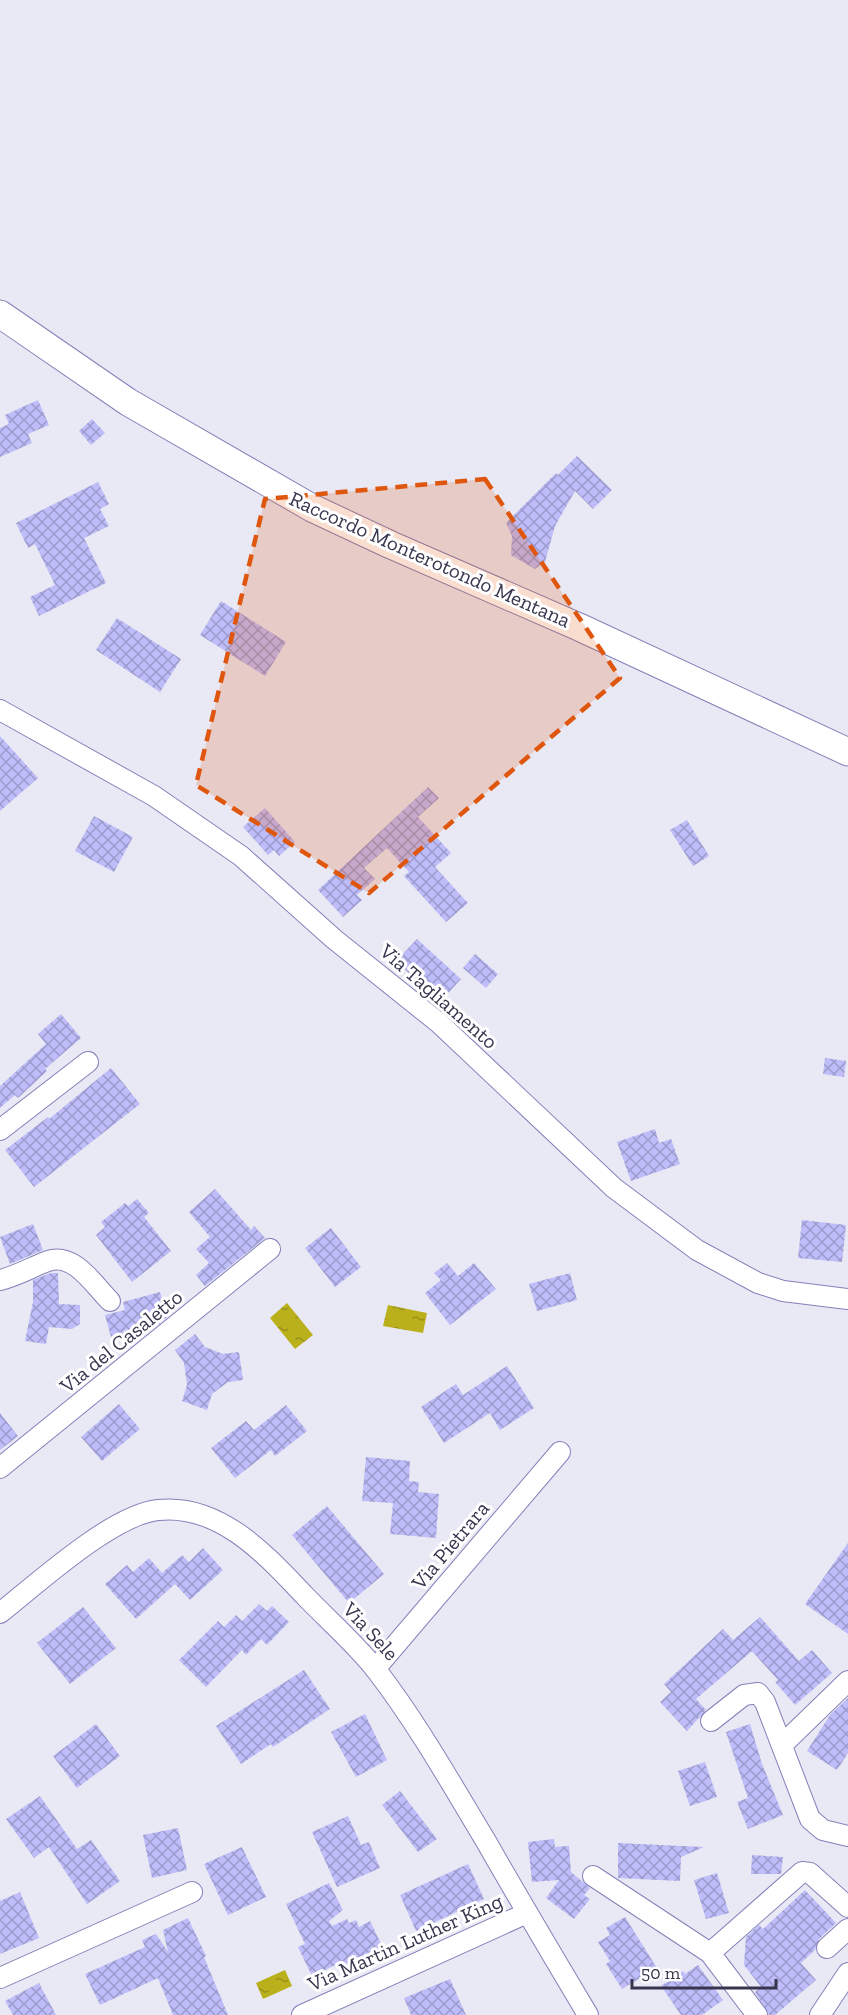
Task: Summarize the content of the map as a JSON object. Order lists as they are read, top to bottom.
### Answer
{
  "streets": {
    "main road": ["Raccordo Monterotondo Mentana"],
    "street": [
      "Via Tagliamento",
      "Via del Casaletto",
      "Via Pietrara",
      "Via Sele",
      "Via Martin Luther King"
    ]
  },
  "crossings": [
    ["Via Pietrara", "Via Sele"],
    ["Via Sele", "Via Martin Luther King"]
  ],
  "scale_bar": "50 m"
}
